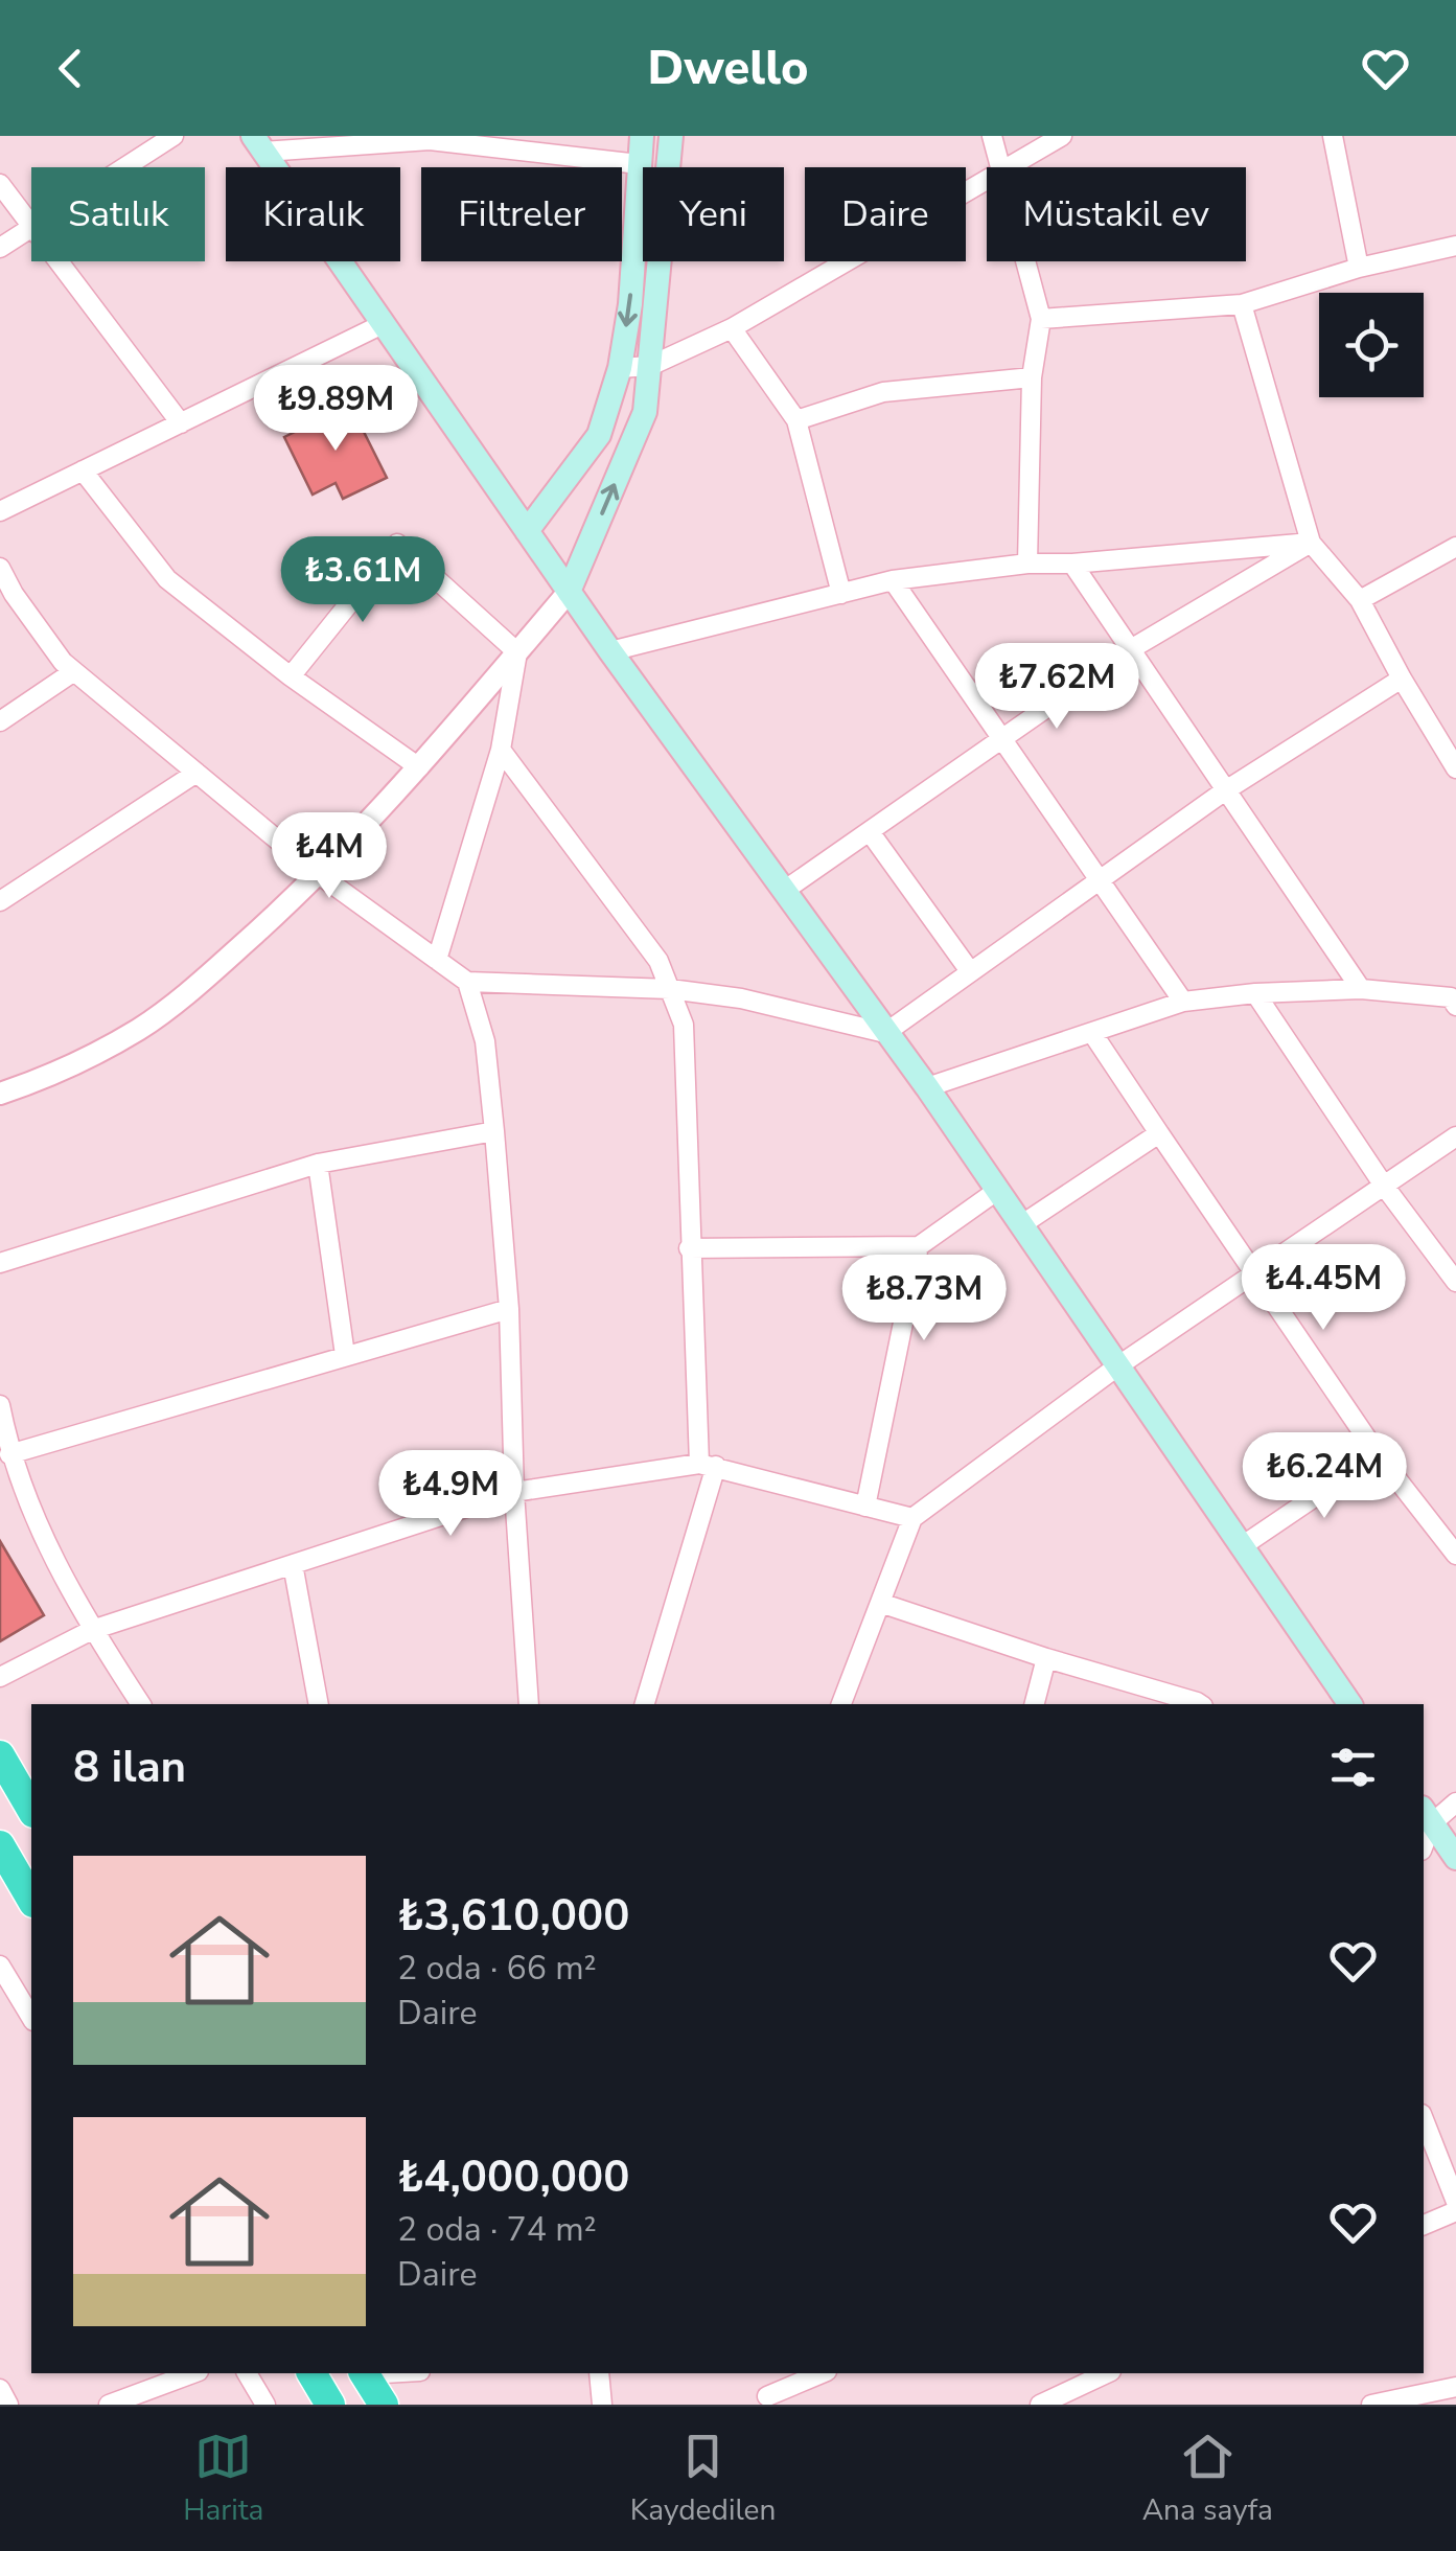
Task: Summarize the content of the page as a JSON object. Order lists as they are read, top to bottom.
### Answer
{
  "page": {
    "header": "Dwello",
    "chip": [
      "Satılık",
      "Kiralık",
      "Filtreler",
      "Yeni",
      "Daire",
      "Müstakil ev"
    ],
    "price": [
      "₺9.89M",
      "₺3.61M",
      "₺7.62M",
      "₺4M",
      "₺4.45M",
      "₺8.73M",
      "₺6.24M",
      "₺4.9M"
    ],
    "heading": "8 ilan",
    "list": [
      {
        "name": "₺3,610,000",
        "note": "2 oda · 66 m² · Daire"
      },
      {
        "name": "₺4,000,000",
        "note": "2 oda · 74 m² · Daire"
      }
    ],
    "tabs": ["Harita", "Kaydedilen", "Ana sayfa"]
  }
}
